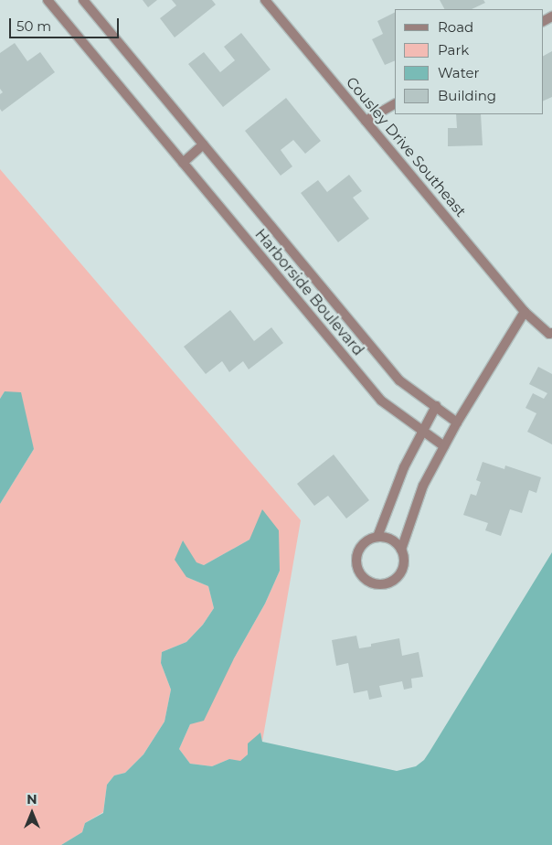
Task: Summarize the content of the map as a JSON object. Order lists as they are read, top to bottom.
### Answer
{
  "streets": {
    "street": ["Cousley Drive Southeast", "Harborside Boulevard"]
  },
  "legend": [
    "Road",
    "Park",
    "Water",
    "Building"
  ],
  "scale_bar": "50 m",
  "north": "top"
}
